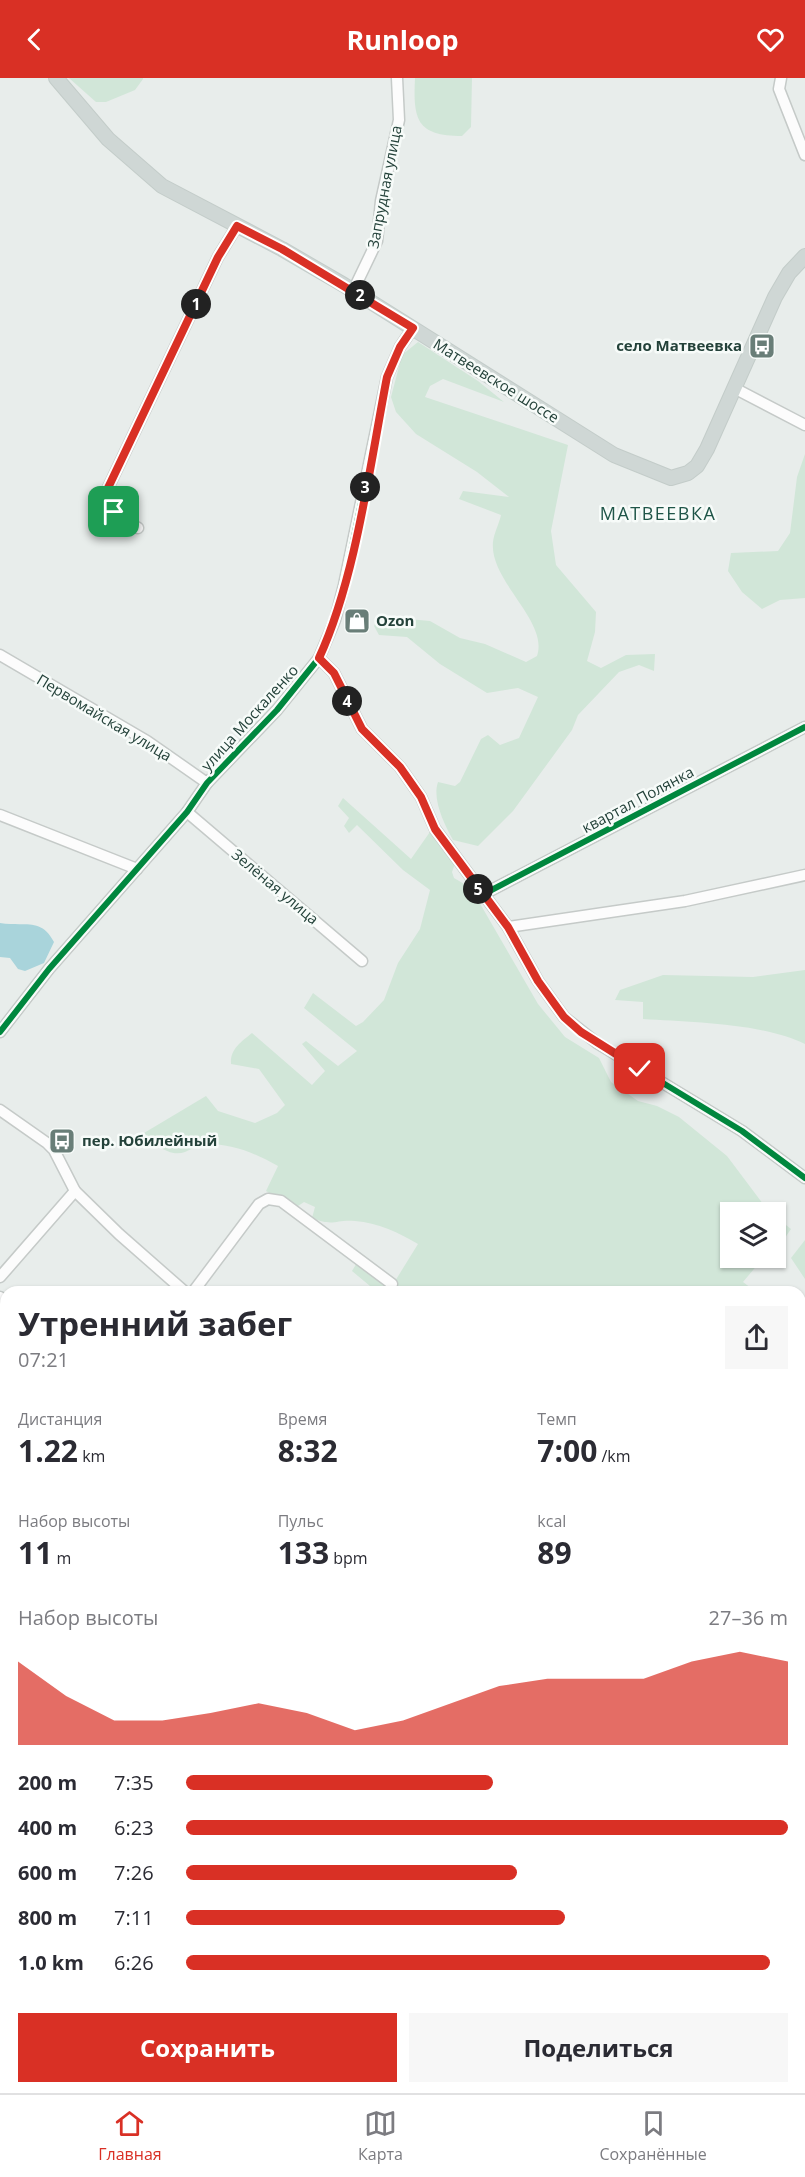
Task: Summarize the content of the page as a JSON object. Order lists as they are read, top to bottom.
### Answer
{
  "streets": {
    "main road": ["Матвеевское шоссе"],
    "street": [
      "Запрудная улица",
      "Первомайская улица",
      "улица Москаленко",
      "квартал Полянка",
      "Зелёная улица"
    ]
  },
  "crossings": [
    ["Запрудная улица", "Матвеевское шоссе"],
    ["Матвеевское шоссе", "улица Москаленко"],
    ["Первомайская улица", "улица Москаленко"],
    ["улица Москаленко", "Зелёная улица"]
  ],
  "districts": ["МАТВЕЕВКА"],
  "places": {
    "bus stop": ["село Матвеевка", "пер. Юбилейный"],
    "shop": ["Ozon"]
  },
  "page": {
    "header": "Runloop",
    "pins": [
      "2",
      "1",
      "3",
      "4",
      "5"
    ],
    "heading": ["Утренний забег", "07:21"],
    "stats": [
      ["Дистанция", "1.22 km"],
      ["Время", "8:32"],
      ["Темп", "7:00 /km"],
      ["Набор высоты", "11 m"],
      ["Пульс", "133 bpm"],
      ["kcal", "89"]
    ],
    "chart": ["Набор высоты", "27–36 m"],
    "list": [
      {
        "name": "200 m",
        "note": "7:35"
      },
      {
        "name": "400 m",
        "note": "6:23"
      },
      {
        "name": "600 m",
        "note": "7:26"
      },
      {
        "name": "800 m",
        "note": "7:11"
      },
      {
        "name": "1.0 km",
        "note": "6:26"
      }
    ],
    "buttons": ["Сохранить", "Поделиться"],
    "tabs": ["Главная", "Карта", "Сохранённые"]
  }
}
